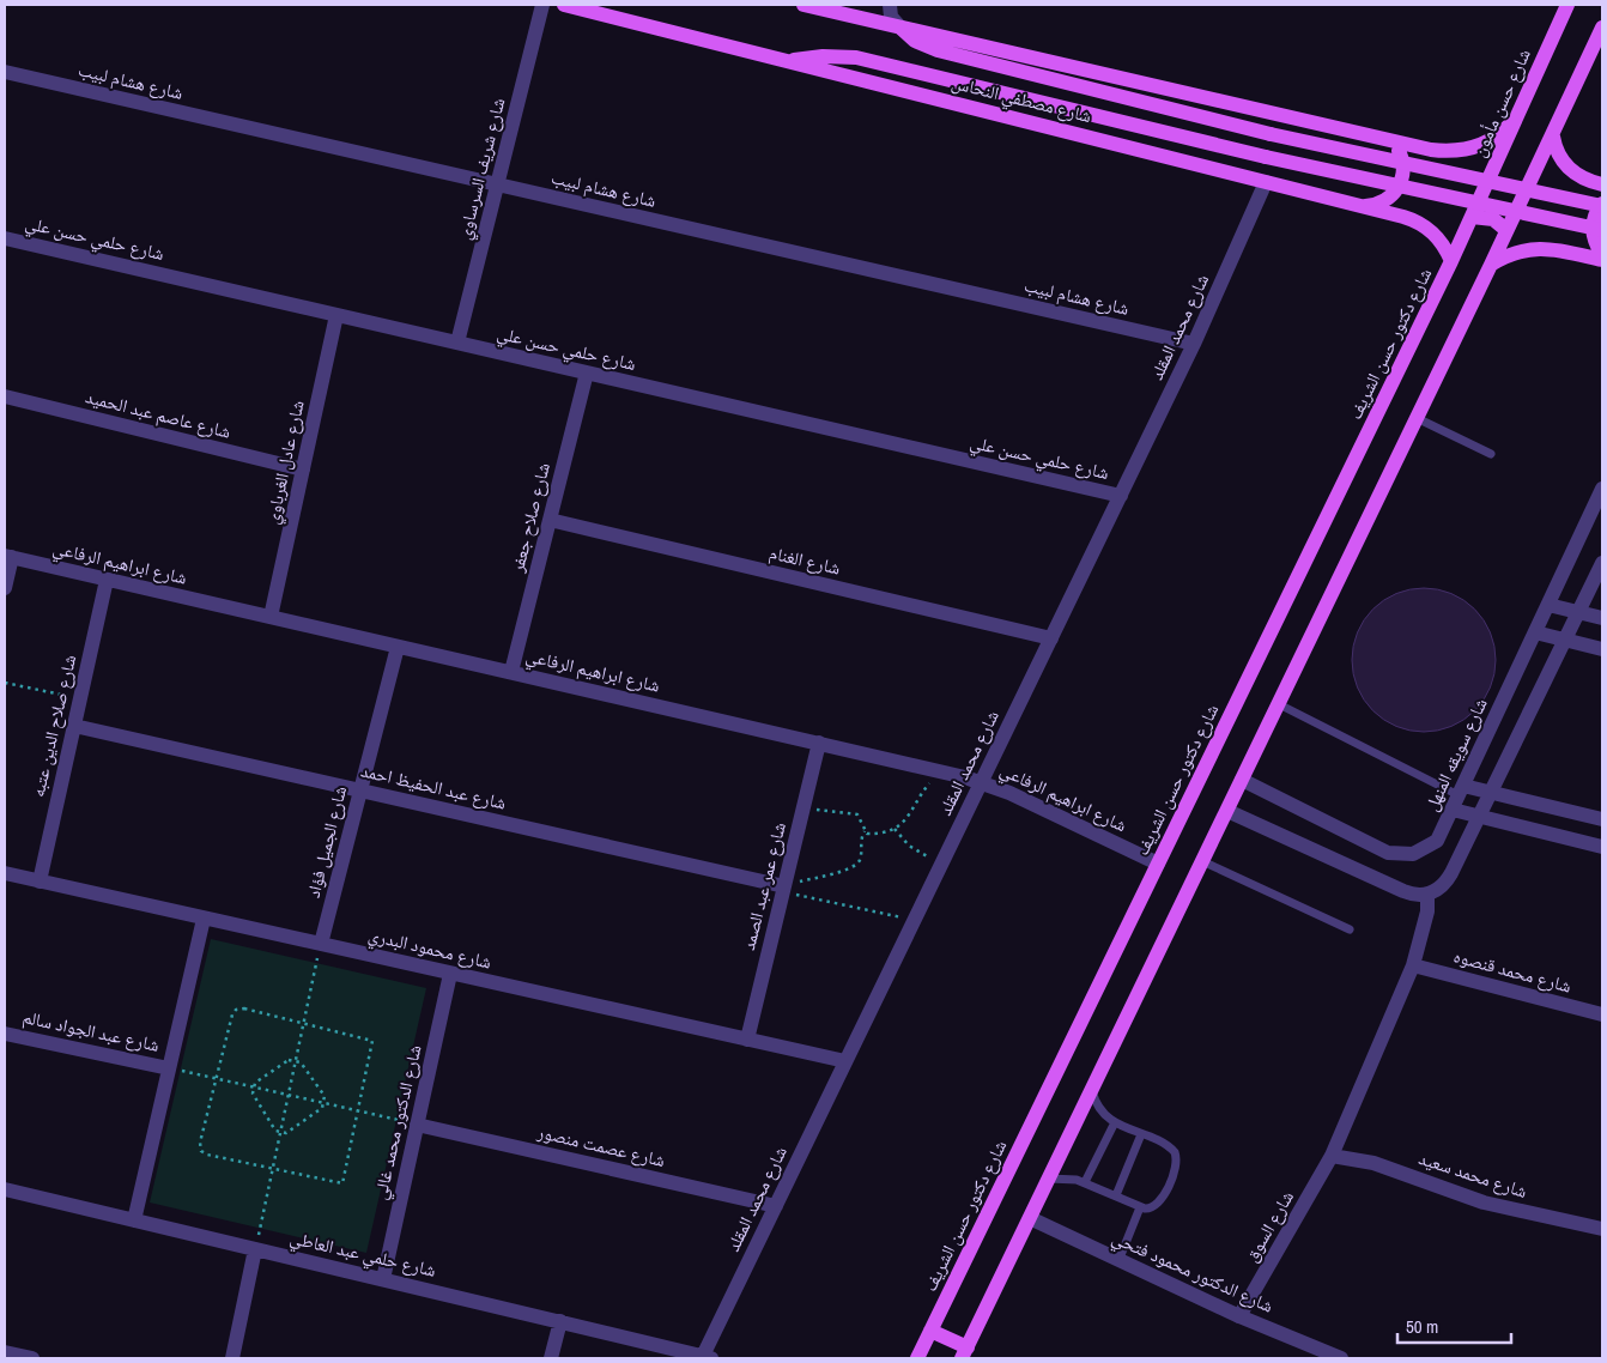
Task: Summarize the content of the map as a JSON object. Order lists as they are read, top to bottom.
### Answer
{
  "streets": {
    "main road": ["شارع مصطفي النحاس", "شارع حسن مأمون", "شارع دكتور حسن الشريف"],
    "street": [
      "شارع هشام لبيب",
      "شارع شريف السرساوي",
      "شارع حلمي حسن علي",
      "شارع محمد المقلد",
      "شارع عاصم عبد الحميد",
      "شارع عادل الغرباوي",
      "شارع صلاح جعفر",
      "شارع الغنام",
      "شارع ابراهيم الرفاعي",
      "شارع صلاح الدين عتبه",
      "شارع سويقه المنهل",
      "شارع عبد الحفيظ احمد",
      "شارع الجميل فؤاد",
      "شارع عمر عبد الصمد",
      "شارع محمود البدري",
      "شارع محمد قنصوه",
      "شارع عبد الجواد سالم",
      "شارع الدكتور محمد غالي",
      "شارع عصمت منصور",
      "شارع محمد سعيد",
      "شارع السوق",
      "شارع حلمي عبد العاطي",
      "شارع الدكتور محمود فتحي"
    ]
  },
  "crossings": [
    ["شارع هشام لبيب", "شارع شريف السرساوي"],
    ["شارع هشام لبيب", "شارع محمد المقلد"],
    ["شارع مصطفي النحاس", "شارع محمد المقلد"],
    ["شارع مصطفي النحاس", "شارع دكتور حسن الشريف"],
    ["شارع حسن مأمون", "شارع دكتور حسن الشريف"],
    ["شارع شريف السرساوي", "شارع حلمي حسن علي"],
    ["شارع حلمي حسن علي", "شارع محمد المقلد"],
    ["شارع حلمي حسن علي", "شارع عادل الغرباوي"],
    ["شارع حلمي حسن علي", "شارع صلاح جعفر"],
    ["شارع محمد المقلد", "شارع الغنام"],
    ["شارع محمد المقلد", "شارع ابراهيم الرفاعي"],
    ["شارع محمد المقلد", "شارع محمود البدري"],
    ["شارع محمد المقلد", "شارع عصمت منصور"],
    ["شارع محمد المقلد", "شارع حلمي عبد العاطي"],
    ["شارع دكتور حسن الشريف", "شارع ابراهيم الرفاعي"],
    ["شارع عاصم عبد الحميد", "شارع عادل الغرباوي"],
    ["شارع عادل الغرباوي", "شارع ابراهيم الرفاعي"],
    ["شارع صلاح جعفر", "شارع الغنام"],
    ["شارع صلاح جعفر", "شارع ابراهيم الرفاعي"],
    ["شارع ابراهيم الرفاعي", "شارع صلاح الدين عتبه"],
    ["شارع ابراهيم الرفاعي", "شارع الجميل فؤاد"],
    ["شارع ابراهيم الرفاعي", "شارع عمر عبد الصمد"],
    ["شارع صلاح الدين عتبه", "شارع عبد الحفيظ احمد"],
    ["شارع صلاح الدين عتبه", "شارع محمود البدري"],
    ["شارع عبد الحفيظ احمد", "شارع الجميل فؤاد"],
    ["شارع عبد الحفيظ احمد", "شارع عمر عبد الصمد"],
    ["شارع الجميل فؤاد", "شارع محمود البدري"],
    ["شارع عمر عبد الصمد", "شارع محمود البدري"],
    ["شارع محمود البدري", "شارع الدكتور محمد غالي"],
    ["شارع محمد قنصوه", "شارع السوق"],
    ["شارع الدكتور محمد غالي", "شارع عصمت منصور"],
    ["شارع الدكتور محمد غالي", "شارع حلمي عبد العاطي"],
    ["شارع محمد سعيد", "شارع السوق"],
    ["شارع السوق", "شارع الدكتور محمود فتحي"]
  ],
  "scale_bar": "50 m"
}
